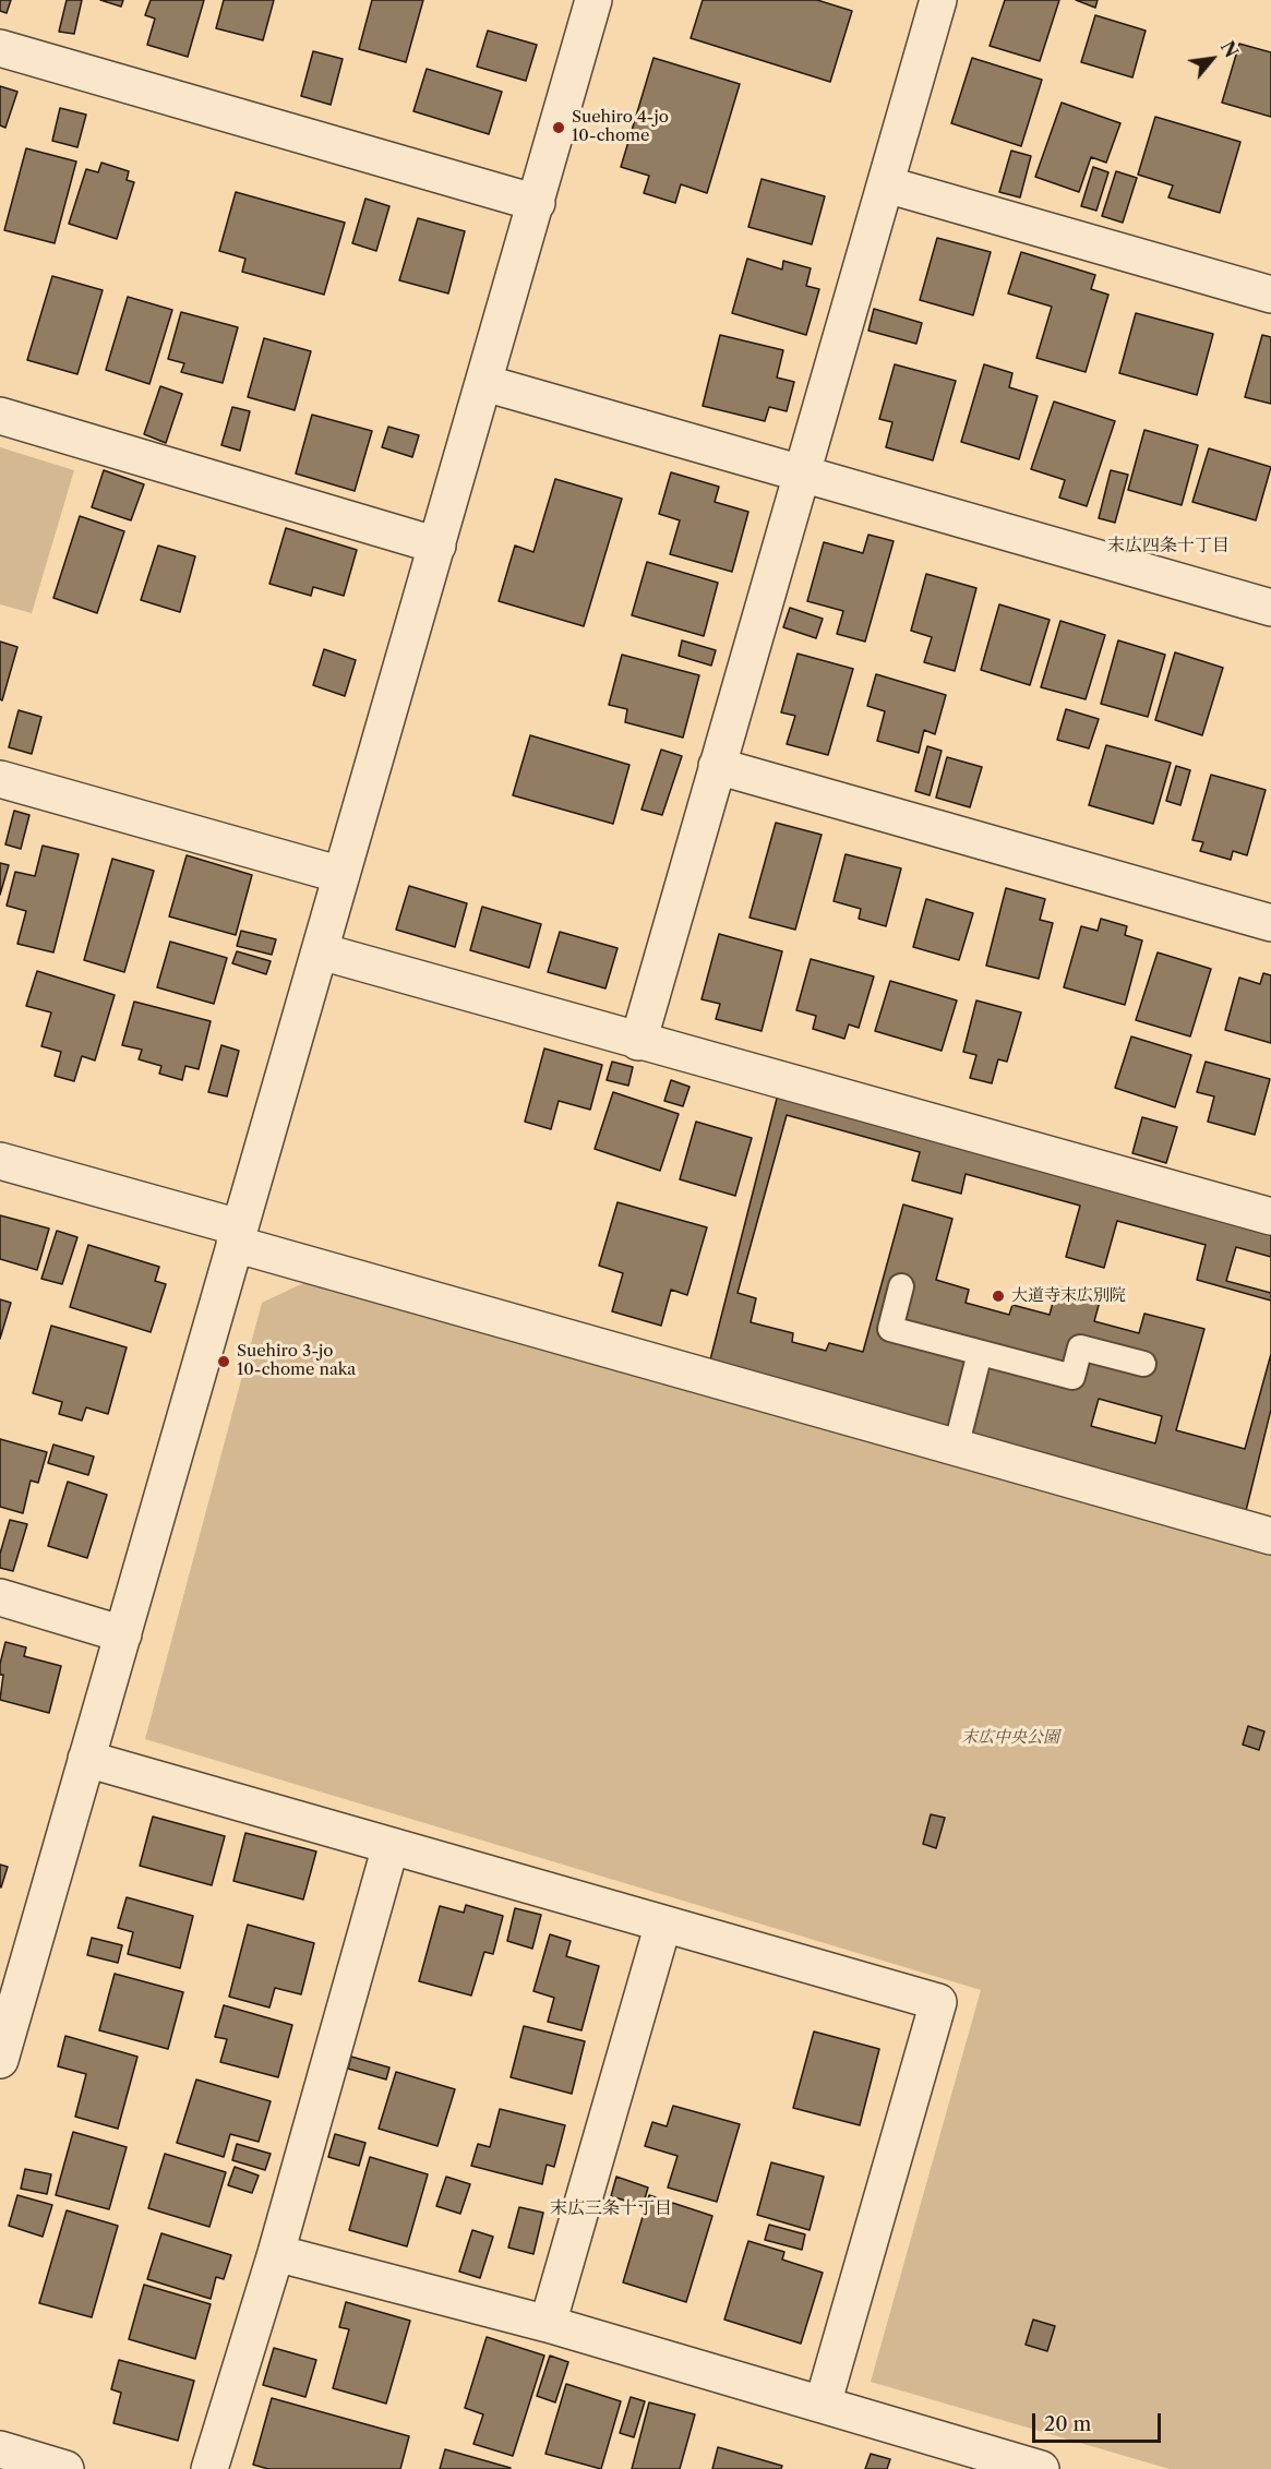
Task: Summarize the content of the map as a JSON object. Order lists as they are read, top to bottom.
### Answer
{
  "districts": ["末広四条十丁目", "末広三条十丁目"],
  "parks": ["末広中央公園"],
  "places": ["Suehiro 4-jo 10-chome", "大道寺末広別院", "Suehiro 3-jo 10-chome naka"],
  "scale_bar": "20 m",
  "north": "top right"
}
